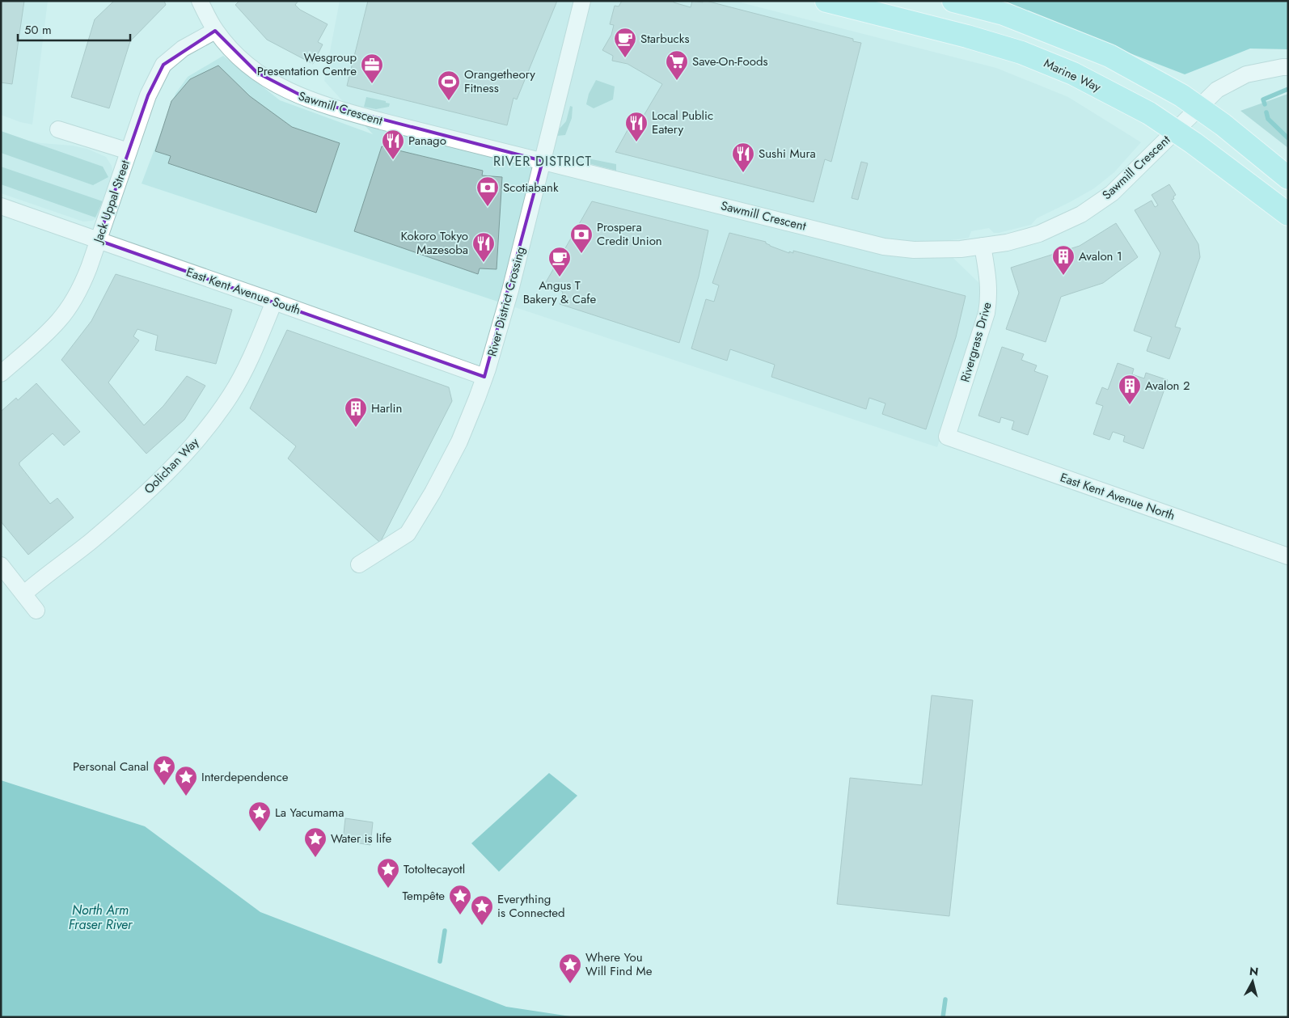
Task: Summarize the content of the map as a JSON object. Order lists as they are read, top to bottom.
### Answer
{
  "streets": {
    "main road": ["Marine Way"],
    "street": [
      "Sawmill Crescent",
      "Jack Uppal Street",
      "East Kent Avenue South",
      "River District Crossing",
      "Rivergrass Drive",
      "Oolichan Way",
      "East Kent Avenue North"
    ]
  },
  "crossings": [
    ["Marine Way", "Sawmill Crescent"],
    ["Sawmill Crescent", "Jack Uppal Street"],
    ["Sawmill Crescent", "River District Crossing"],
    ["Sawmill Crescent", "Rivergrass Drive"],
    ["Jack Uppal Street", "East Kent Avenue South"],
    ["East Kent Avenue South", "River District Crossing"],
    ["East Kent Avenue South", "Oolichan Way"],
    ["Rivergrass Drive", "East Kent Avenue North"]
  ],
  "districts": ["RIVER DISTRICT"],
  "water": ["North Arm Fraser River"],
  "places": {
    "cafe": ["Starbucks", "Angus T Bakery & Cafe"],
    "supermarket": ["Save-On-Foods"],
    "office": ["Wesgroup Presentation Centre"],
    "sports": ["Orangetheory Fitness"],
    "restaurant": [
      "Local Public Eatery",
      "Panago",
      "Sushi Mura",
      "Kokoro Tokyo Mazesoba"
    ],
    "bank": ["Scotiabank", "Prospera Credit Union"],
    "building": ["Avalon 1", "Avalon 2", "Harlin"],
    "place": [
      "Personal Canal",
      "Interdependence",
      "La Yacumama",
      "Water is life",
      "Totoltecayotl",
      "Tempête",
      "Everything is Connected",
      "Where You Will Find Me"
    ]
  },
  "scale_bar": "50 m",
  "north": "top"
}
